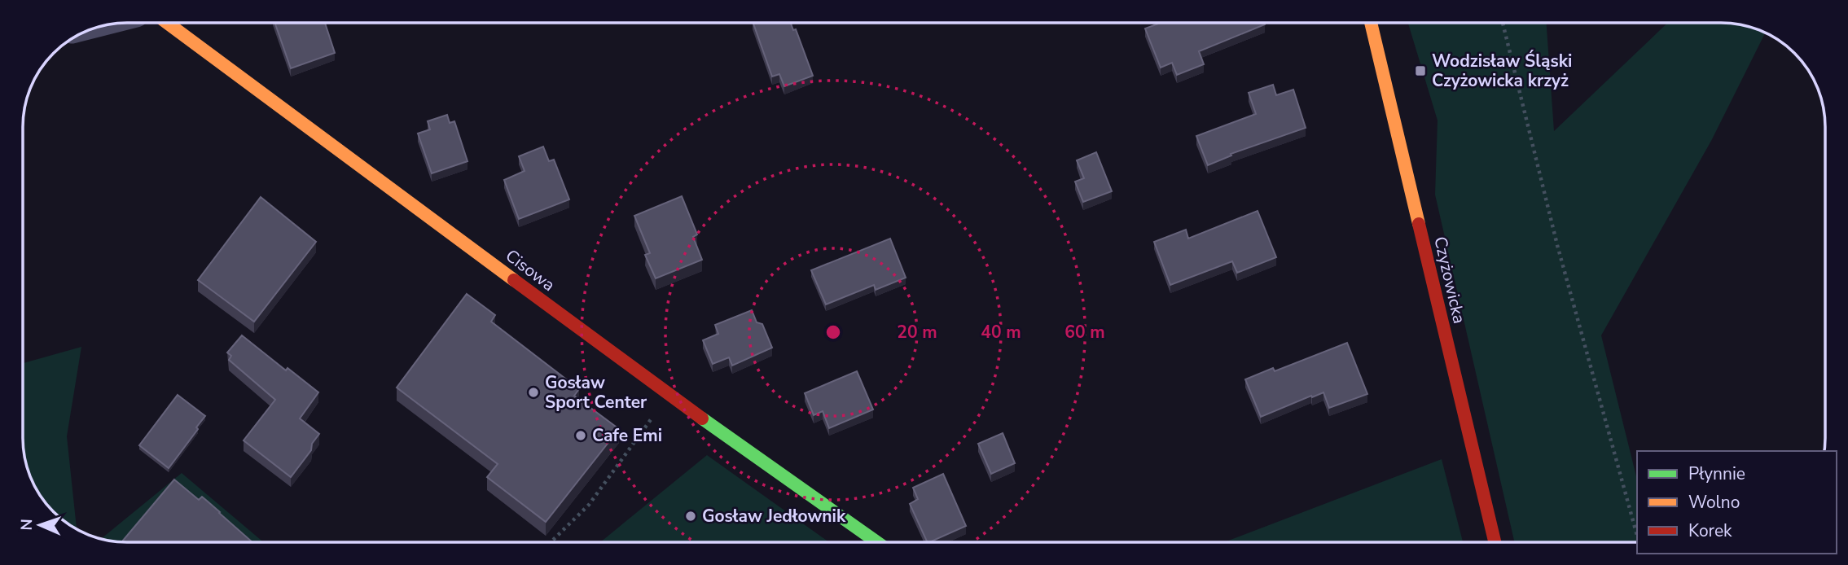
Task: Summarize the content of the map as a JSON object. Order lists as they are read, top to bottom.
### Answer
{
  "streets": {
    "street": ["Cisowa", "Czyżowicka"]
  },
  "places": {
    "transit": ["Wodzisław Śląski Czyżowicka krzyż"],
    "other": ["Gosław Sport Center", "Cafe Emi", "Gosław Jedłownik"]
  },
  "legend": ["Płynnie", "Wolno", "Korek"],
  "north": "left",
  "rings": ["20 m", "40 m", "60 m"]
}
